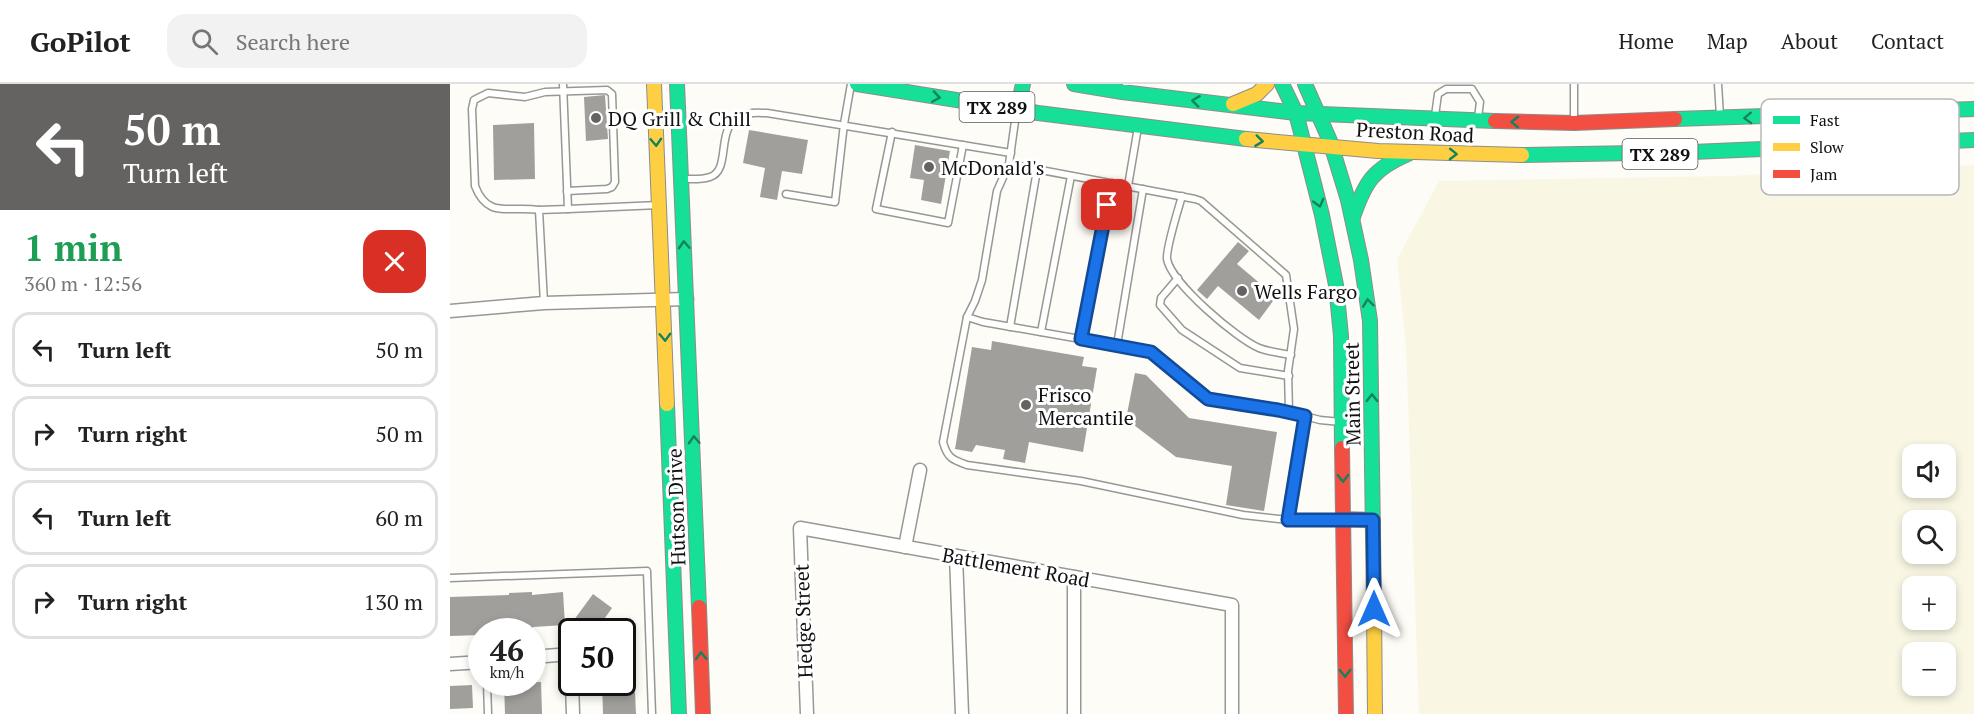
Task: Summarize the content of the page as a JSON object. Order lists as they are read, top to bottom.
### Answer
{
  "streets": {
    "main road": [
      "TX 289",
      "Preston Road",
      "Main Street",
      "Hutson Drive"
    ],
    "street": ["Battlement Road", "Hedge Street"]
  },
  "crossings": [
    ["Preston Road", "Main Street"],
    ["Battlement Road", "Hedge Street"]
  ],
  "places": [
    "DQ Grill & Chill",
    "McDonald's",
    "Wells Fargo",
    "Frisco Mercantile"
  ],
  "legend": ["Fast", "Slow", "Jam"],
  "page": {
    "header": "GoPilot",
    "search": "Search here",
    "nav": [
      "Home",
      "Map",
      "About",
      "Contact"
    ],
    "turn": ["50 m", "Turn left"],
    "heading": ["1 min", "360 m · 12:56"],
    "list": [
      {
        "name": "Turn left",
        "value": "50 m"
      },
      {
        "name": "Turn right",
        "value": "50 m"
      },
      {
        "name": "Turn left",
        "value": "60 m"
      },
      {
        "name": "Turn right",
        "value": "130 m"
      }
    ],
    "map_buttons": ["+", "−"],
    "speed": "46 km/h",
    "limit": "50"
  }
}
